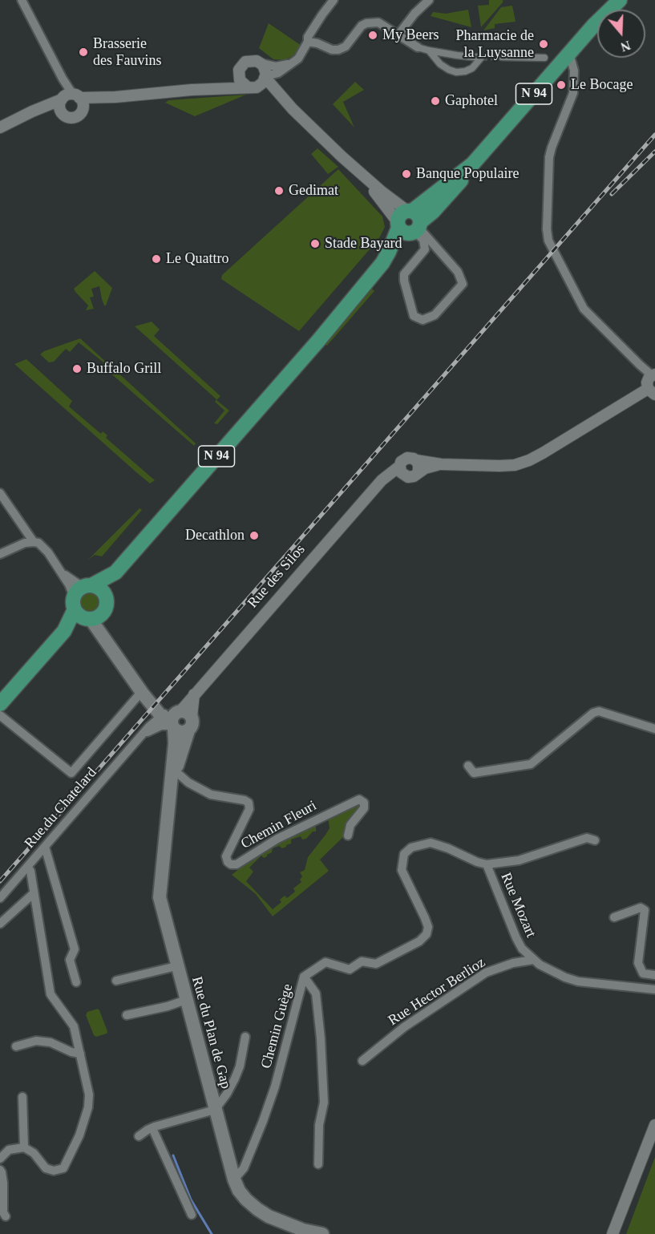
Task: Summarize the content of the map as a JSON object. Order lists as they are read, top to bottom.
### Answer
{
  "streets": {
    "main road": ["N 94", "Rue du Plan de Gap"],
    "street": [
      "Rue des Silos",
      "Rue du Chatelard",
      "Chemin Fleuri",
      "Rue Mozart",
      "Rue Hector Berlioz",
      "Chemin Guège"
    ]
  },
  "crossings": [
    ["Rue des Silos", "Rue du Chatelard"],
    ["Rue Mozart", "Rue Hector Berlioz"],
    ["Rue Mozart", "Chemin Guège"],
    ["Chemin Guège", "Rue du Plan de Gap"]
  ],
  "places": [
    "My Beers",
    "Pharmacie de la Luysanne",
    "Brasserie des Fauvins",
    "Le Bocage",
    "Gaphotel",
    "Banque Populaire",
    "Gedimat",
    "Stade Bayard",
    "Le Quattro",
    "Buffalo Grill",
    "Decathlon"
  ],
  "north": "bottom"
}
